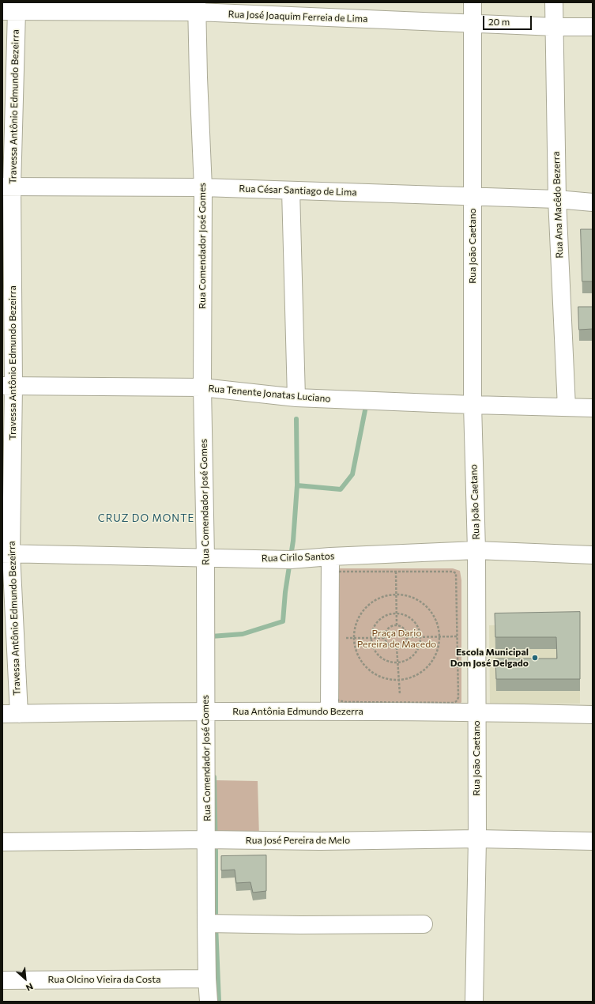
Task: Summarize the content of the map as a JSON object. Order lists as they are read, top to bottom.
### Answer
{
  "streets": {
    "street": [
      "Rua José Joaquim Ferreia de Lima",
      "Travessa Antônio Edmundo Bezeirra",
      "Rua César Santiago de Lima",
      "Rua Ana Macêdo Bezerra",
      "Rua Comendador José Gomes",
      "Rua João Caetano",
      "Rua Tenente Jonatas Luciano",
      "Rua Cirilo Santos",
      "Rua Antônia Edmundo Bezerra",
      "Rua José Pereira de Melo",
      "Rua Olcino Vieira da Costa"
    ]
  },
  "crossings": [
    ["Rua José Joaquim Ferreia de Lima", "Travessa Antônio Edmundo Bezeirra"],
    ["Rua José Joaquim Ferreia de Lima", "Rua Ana Macêdo Bezerra"],
    ["Rua José Joaquim Ferreia de Lima", "Rua Comendador José Gomes"],
    ["Rua José Joaquim Ferreia de Lima", "Rua João Caetano"],
    ["Travessa Antônio Edmundo Bezeirra", "Rua César Santiago de Lima"],
    ["Travessa Antônio Edmundo Bezeirra", "Rua Tenente Jonatas Luciano"],
    ["Travessa Antônio Edmundo Bezeirra", "Rua Cirilo Santos"],
    ["Travessa Antônio Edmundo Bezeirra", "Rua Antônia Edmundo Bezerra"],
    ["Rua César Santiago de Lima", "Rua Ana Macêdo Bezerra"],
    ["Rua César Santiago de Lima", "Rua Comendador José Gomes"],
    ["Rua César Santiago de Lima", "Rua João Caetano"],
    ["Rua Ana Macêdo Bezerra", "Rua Tenente Jonatas Luciano"],
    ["Rua Comendador José Gomes", "Rua Tenente Jonatas Luciano"],
    ["Rua Comendador José Gomes", "Rua Cirilo Santos"],
    ["Rua Comendador José Gomes", "Rua Antônia Edmundo Bezerra"],
    ["Rua Comendador José Gomes", "Rua José Pereira de Melo"],
    ["Rua Comendador José Gomes", "Rua Olcino Vieira da Costa"],
    ["Rua João Caetano", "Rua Tenente Jonatas Luciano"],
    ["Rua João Caetano", "Rua Cirilo Santos"],
    ["Rua João Caetano", "Rua Antônia Edmundo Bezerra"],
    ["Rua João Caetano", "Rua José Pereira de Melo"]
  ],
  "districts": ["CRUZ DO MONTE"],
  "parks": ["Praça Dario Pereira de Macedo"],
  "places": ["Escola Municipal Dom José Delgado"],
  "scale_bar": "20 m",
  "north": "bottom right"
}
